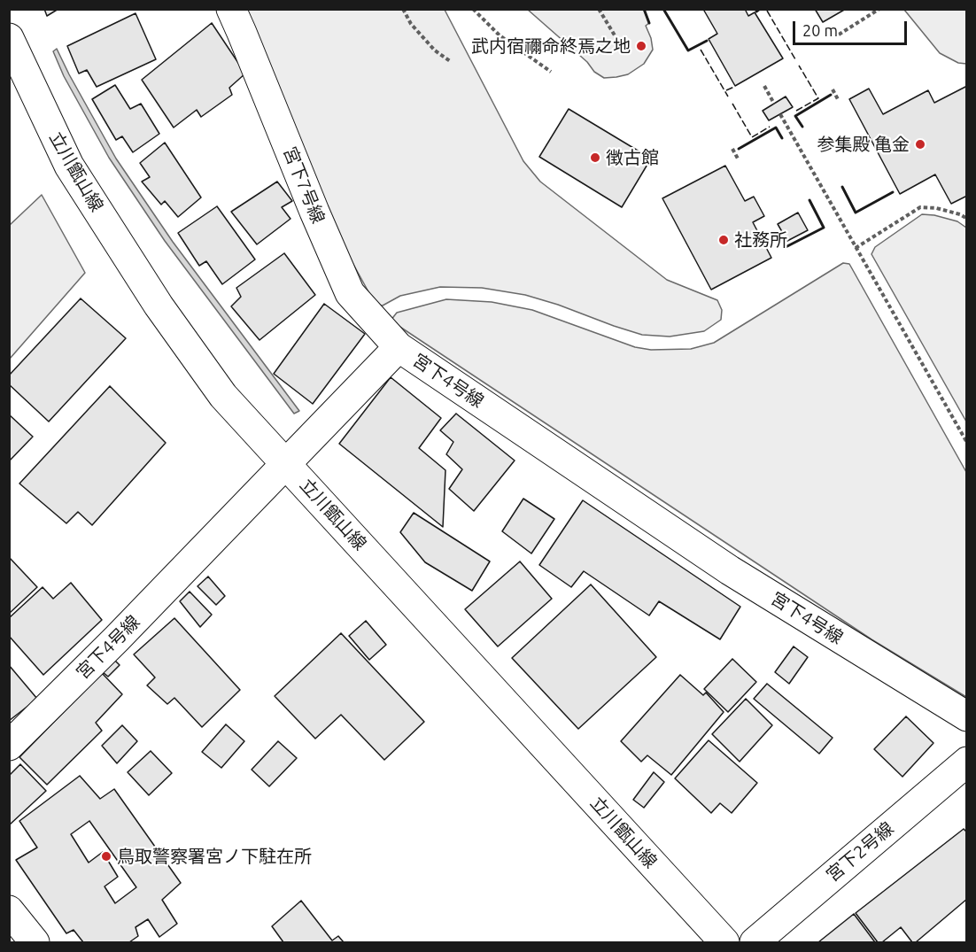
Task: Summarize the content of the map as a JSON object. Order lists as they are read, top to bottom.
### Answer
{
  "streets": {
    "street": [
      "立川甑山線",
      "宮下7号線",
      "宮下4号線",
      "宮下2号線"
    ]
  },
  "crossings": [
    ["立川甑山線", "宮下4号線"],
    ["宮下7号線", "宮下4号線"]
  ],
  "places": [
    "武内宿禰命終焉之地",
    "参集殿 亀金",
    "徴古館",
    "社務所",
    "鳥取警察署宮ノ下駐在所"
  ],
  "scale_bar": "20 m"
}
